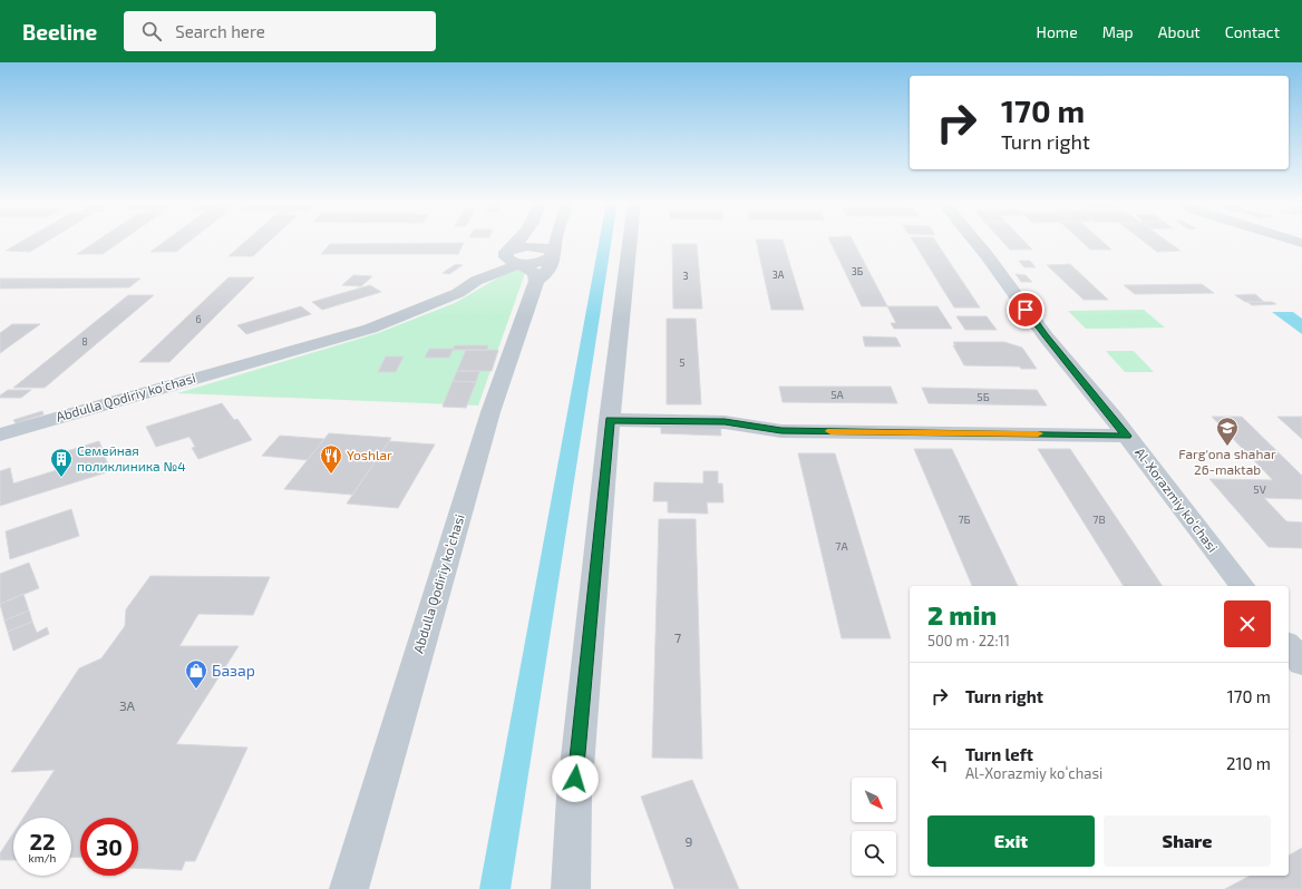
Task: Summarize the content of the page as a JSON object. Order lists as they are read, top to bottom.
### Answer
{
  "streets": {
    "street": ["Abdulla Qodiriy koʻchasi", "Al-Xorazmiy koʻchasi"]
  },
  "places": {
    "school or university": ["Farg'ona shahar 26-maktab"],
    "restaurant": ["Yoshlar"],
    "building": ["Семейная поликлиника №4"],
    "shop": ["Базар"]
  },
  "house_numbers": [
    "3Б",
    "3А",
    "3",
    "6",
    "8",
    "5",
    "5А",
    "5Б",
    "5V",
    "7Б",
    "7В",
    "7А",
    "7",
    "3А",
    "9"
  ],
  "north": "bottom right",
  "page": {
    "header": "Beeline",
    "search": "Search here",
    "nav": [
      "Home",
      "Map",
      "About",
      "Contact"
    ],
    "turn": ["170 m", "Turn right"],
    "heading": ["2 min", "500 m · 22:11"],
    "list": [
      {
        "name": "Turn right",
        "value": "170 m"
      },
      {
        "name": "Turn left",
        "note": "Al-Xorazmiy koʻchasi",
        "value": "210 m"
      }
    ],
    "buttons": ["Exit", "Share"],
    "speed": "22 km/h",
    "limit": "30"
  }
}
